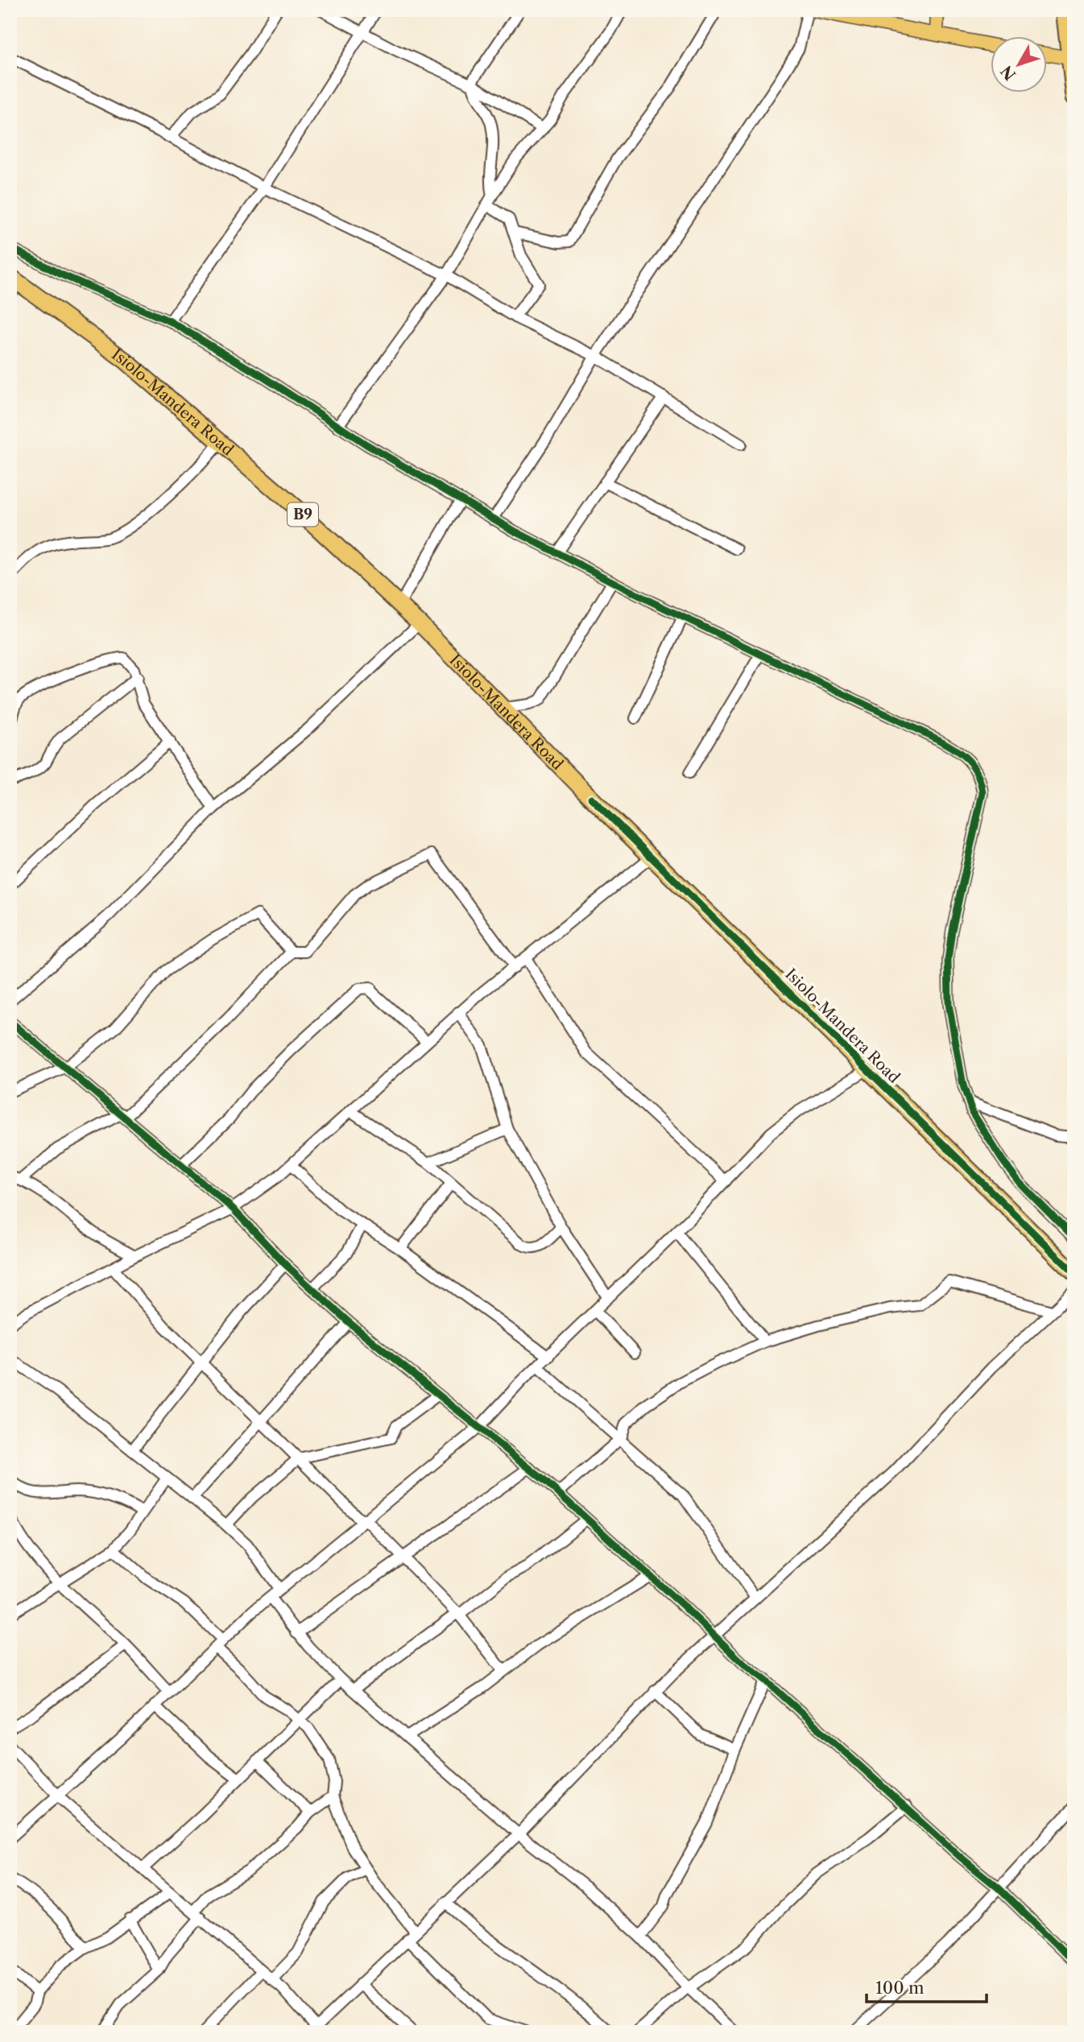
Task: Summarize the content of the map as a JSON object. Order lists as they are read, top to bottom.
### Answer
{
  "streets": {
    "highway": ["Isiolo-Mandera Road", "B9"]
  },
  "scale_bar": "100 m",
  "north": "bottom left"
}
